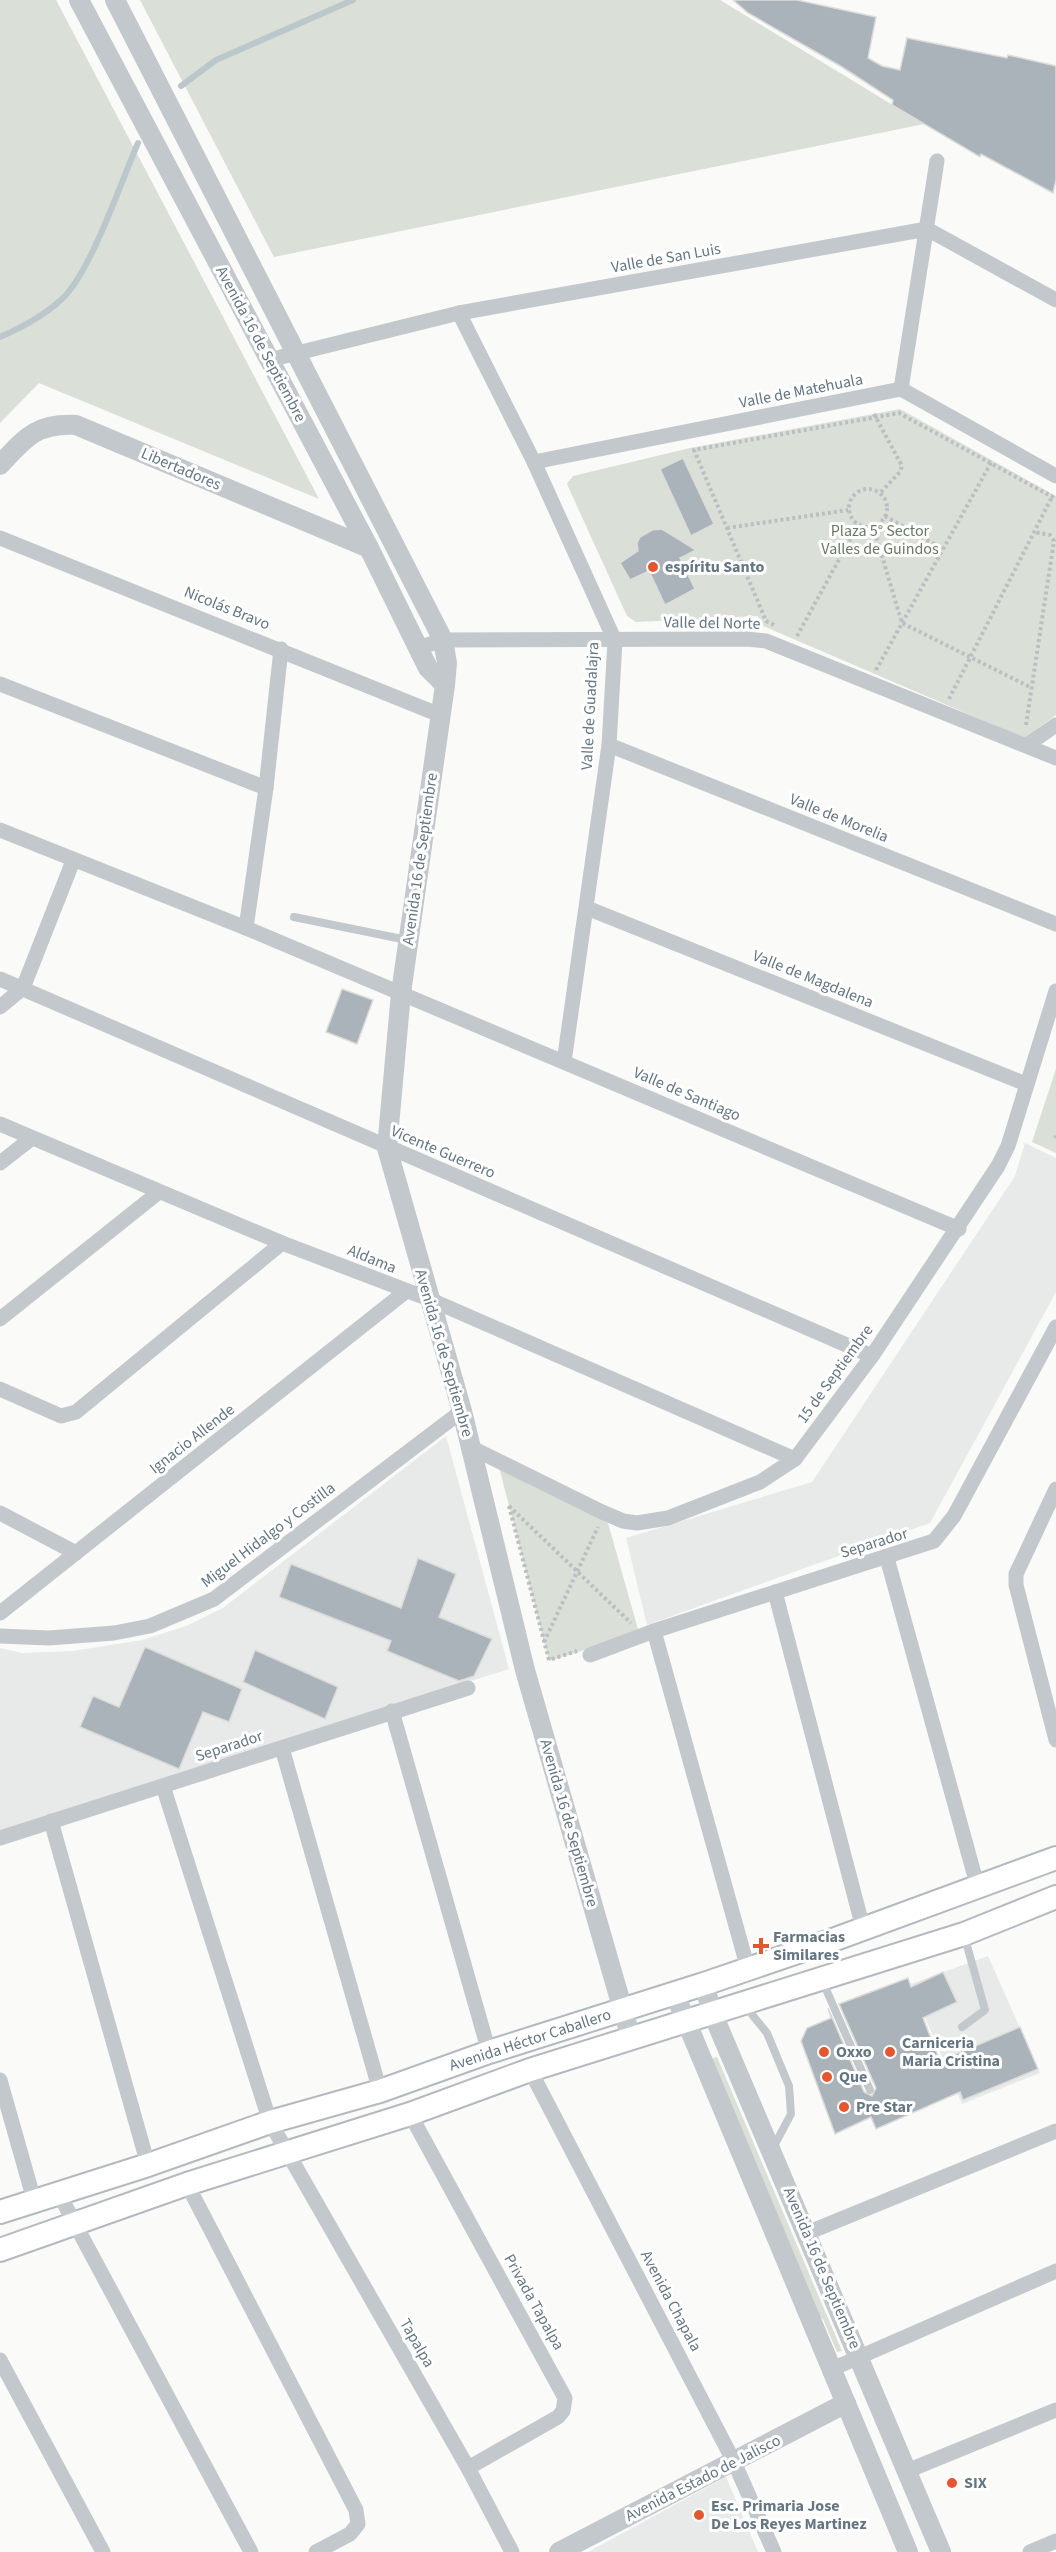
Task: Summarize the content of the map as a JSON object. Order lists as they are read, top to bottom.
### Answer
{
  "streets": {
    "main road": ["Avenida Héctor Caballero"],
    "street": [
      "Valle de San Luis",
      "Avenida 16 de Septiembre",
      "Valle de Matehuala",
      "Libertadores",
      "Nicolás Bravo",
      "Valle del Norte",
      "Valle de Guadalajra",
      "Valle de Morelia",
      "Valle de Magdalena",
      "Valle de Santiago",
      "Vicente Guerrero",
      "Aldama",
      "15 de Septiembre",
      "Ignacio Allende",
      "Miguel Hidalgo y Costilla",
      "Separador",
      "Avenida Chapala",
      "Privada Tapalpa",
      "Tapalpa",
      "Avenida Estado de Jalisco"
    ]
  },
  "crossings": [
    ["Valle de San Luis", "Avenida 16 de Septiembre"],
    ["Valle de San Luis", "Valle de Guadalajra"],
    ["Avenida 16 de Septiembre", "Libertadores"],
    ["Avenida 16 de Septiembre", "Nicolás Bravo"],
    ["Avenida 16 de Septiembre", "Valle del Norte"],
    ["Avenida 16 de Septiembre", "Valle de Santiago"],
    ["Avenida 16 de Septiembre", "Vicente Guerrero"],
    ["Avenida 16 de Septiembre", "Aldama"],
    ["Avenida 16 de Septiembre", "15 de Septiembre"],
    ["Avenida 16 de Septiembre", "Miguel Hidalgo y Costilla"],
    ["Avenida 16 de Septiembre", "Avenida Héctor Caballero"],
    ["Avenida 16 de Septiembre", "Avenida Estado de Jalisco"],
    ["Valle de Matehuala", "Valle de Guadalajra"],
    ["Valle del Norte", "Valle de Guadalajra"],
    ["Valle de Guadalajra", "Valle de Morelia"],
    ["Valle de Guadalajra", "Valle de Magdalena"],
    ["Valle de Guadalajra", "Valle de Santiago"],
    ["Valle de Magdalena", "15 de Septiembre"],
    ["Valle de Santiago", "15 de Septiembre"],
    ["Vicente Guerrero", "15 de Septiembre"],
    ["Aldama", "15 de Septiembre"],
    ["Aldama", "Ignacio Allende"],
    ["Separador", "Tapalpa"],
    ["Avenida Héctor Caballero", "Avenida Chapala"],
    ["Avenida Héctor Caballero", "Privada Tapalpa"],
    ["Avenida Héctor Caballero", "Tapalpa"],
    ["Avenida Chapala", "Avenida Estado de Jalisco"],
    ["Privada Tapalpa", "Tapalpa"]
  ],
  "parks": ["Plaza 5° Sector Valles de Guindos"],
  "places": {
    "other": [
      "espíritu Santo",
      "Oxxo",
      "Carniceria Maria Cristina",
      "Que",
      "Pre Star",
      "SIX",
      "Esc. Primaria Jose De Los Reyes Martinez"
    ],
    "health": ["Farmacias Similares"]
  }
}
